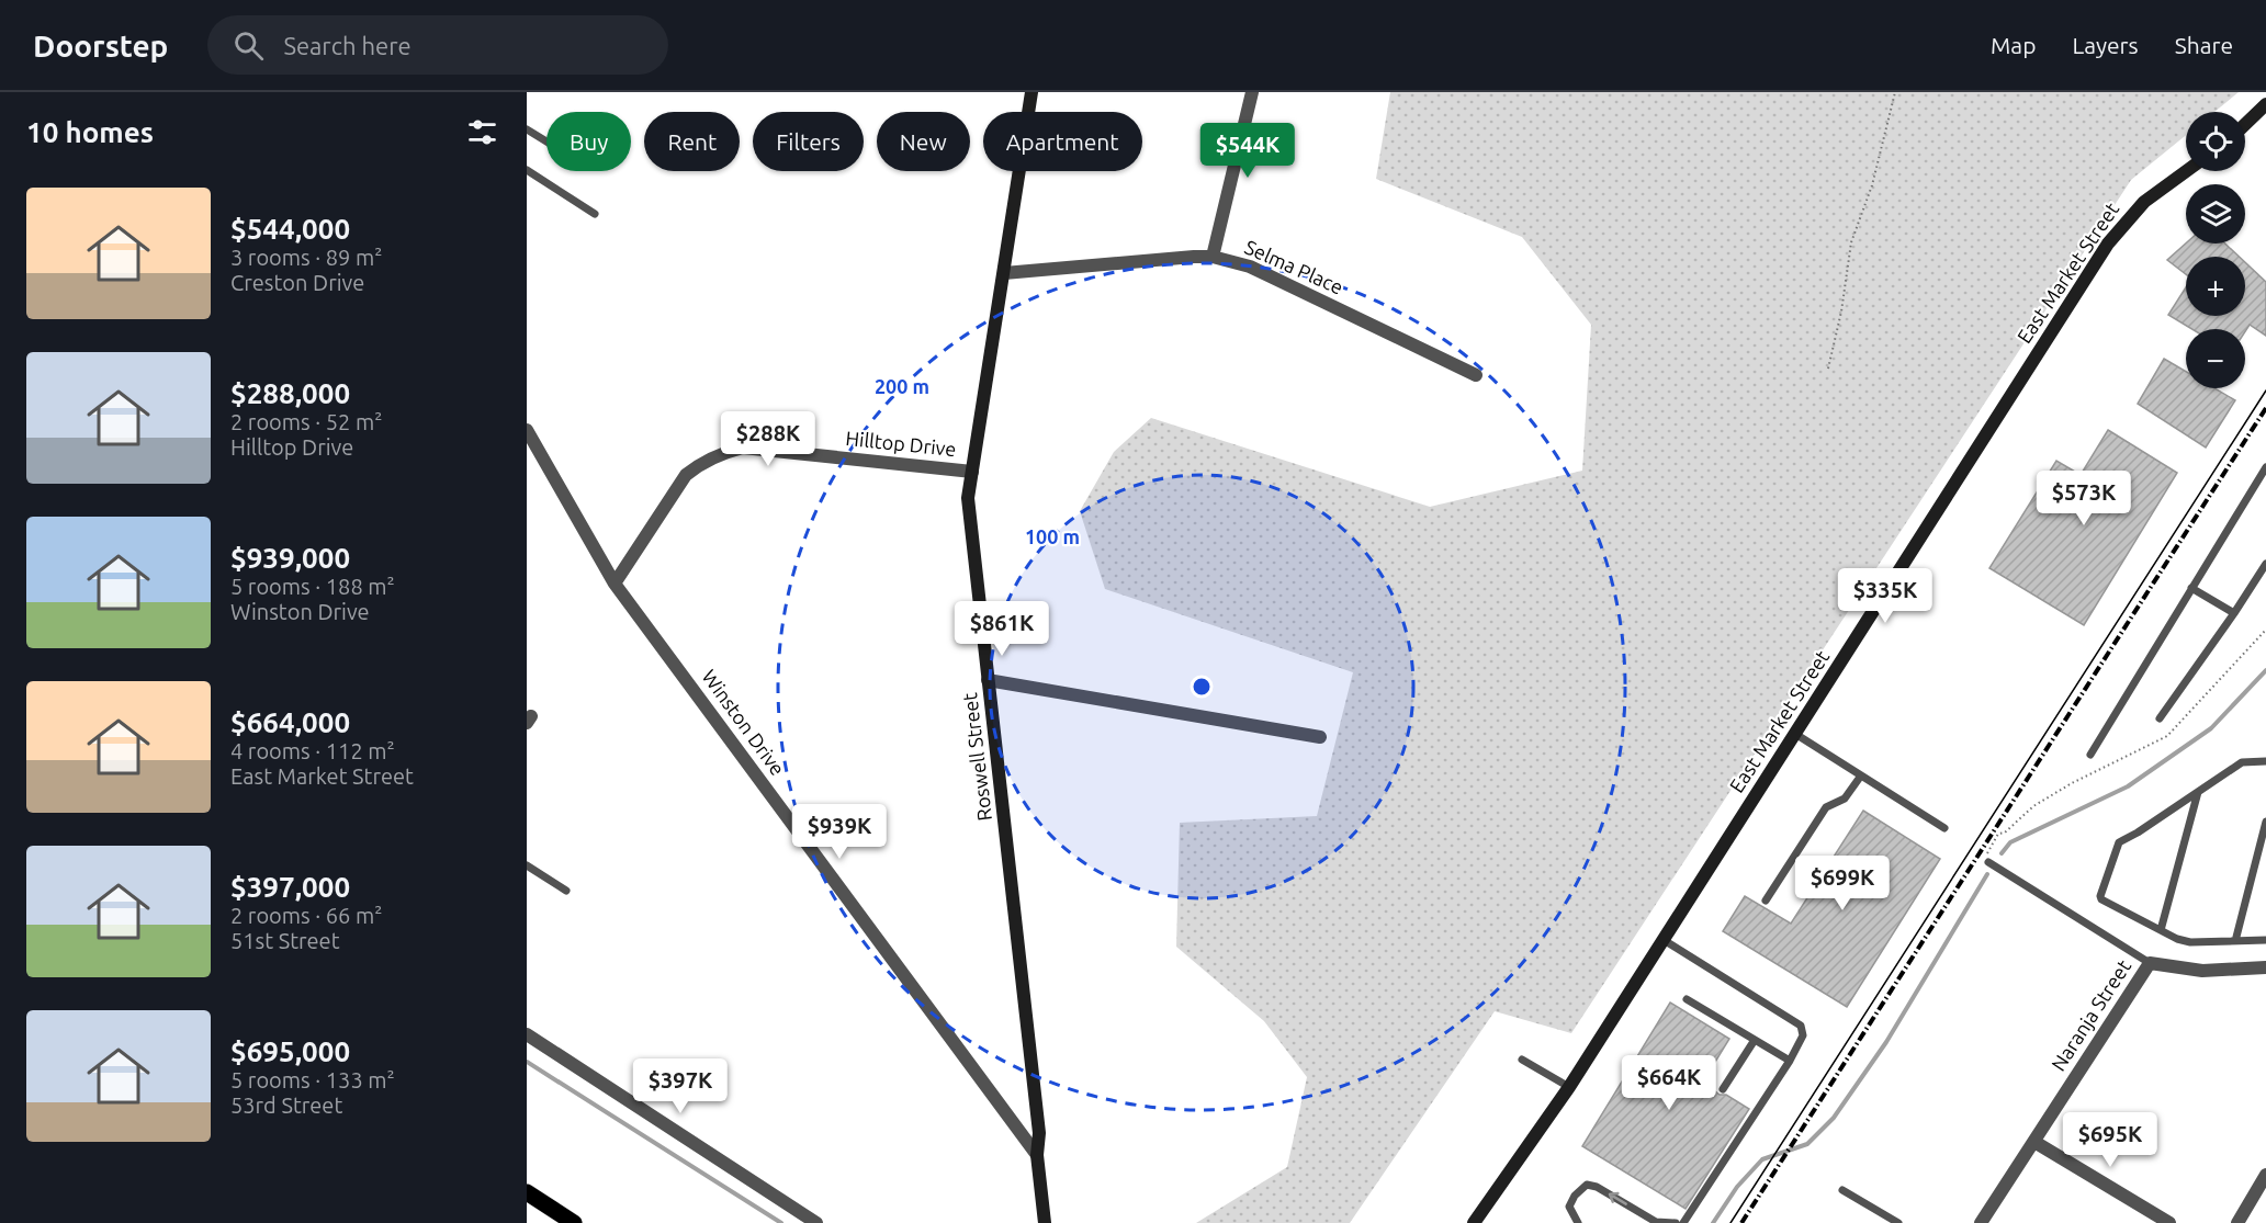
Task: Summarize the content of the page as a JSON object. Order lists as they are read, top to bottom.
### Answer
{
  "streets": {
    "main road": ["East Market Street", "Roswell Street"],
    "street": [
      "Selma Place",
      "Hilltop Drive",
      "Winston Drive",
      "Naranja Street"
    ]
  },
  "crossings": [
    ["Selma Place", "Roswell Street"],
    ["Hilltop Drive", "Winston Drive"],
    ["Hilltop Drive", "Roswell Street"],
    ["Winston Drive", "Roswell Street"]
  ],
  "page": {
    "header": "Doorstep",
    "search": "Search here",
    "nav": ["Map", "Layers", "Share"],
    "heading": "10 homes",
    "map_buttons": ["+", "−"],
    "chip": [
      "Buy",
      "Rent",
      "Filters",
      "New",
      "Apartment"
    ],
    "price": [
      "$544K",
      "$288K",
      "$573K",
      "$335K",
      "$861K",
      "$939K",
      "$699K",
      "$664K",
      "$397K",
      "$695K"
    ],
    "list": [
      {
        "name": "$544,000",
        "note": "3 rooms · 89 m² · Creston Drive"
      },
      {
        "name": "$288,000",
        "note": "2 rooms · 52 m² · Hilltop Drive"
      },
      {
        "name": "$939,000",
        "note": "5 rooms · 188 m² · Winston Drive"
      },
      {
        "name": "$664,000",
        "note": "4 rooms · 112 m² · East Market Street"
      },
      {
        "name": "$397,000",
        "note": "2 rooms · 66 m² · 51st Street"
      },
      {
        "name": "$695,000",
        "note": "5 rooms · 133 m² · 53rd Street"
      }
    ]
  },
  "rings": ["200 m", "100 m"]
}
